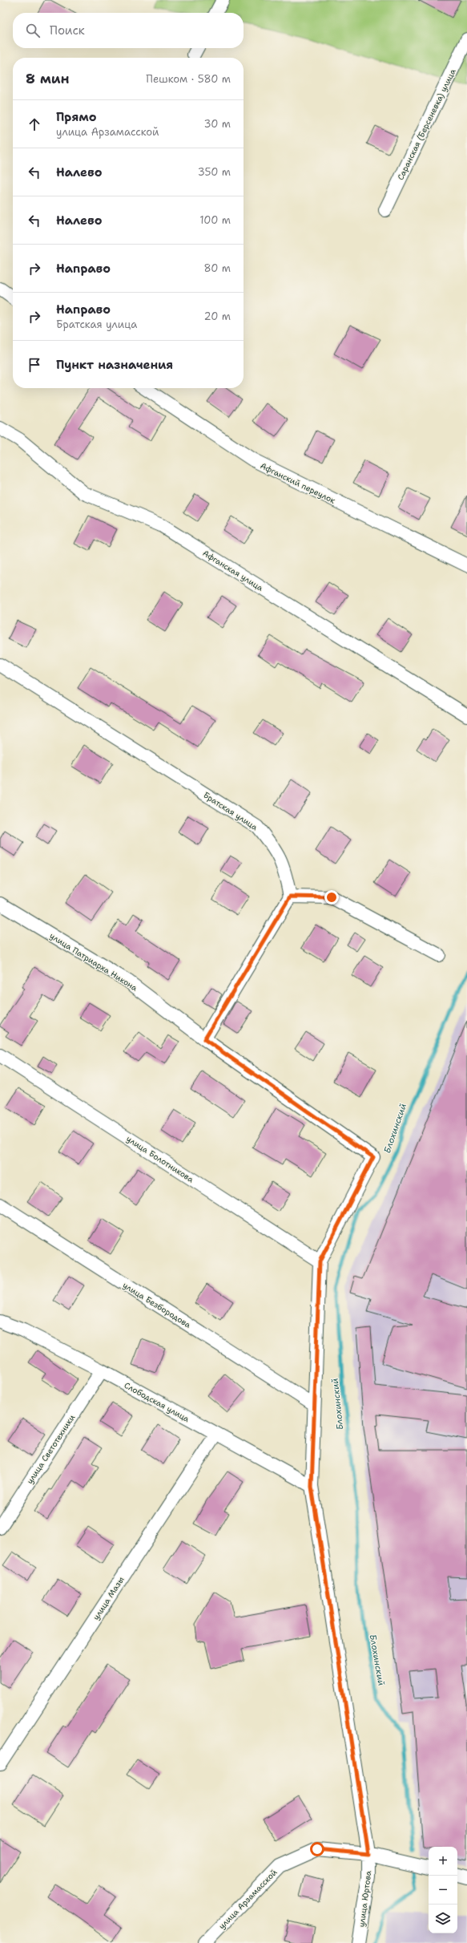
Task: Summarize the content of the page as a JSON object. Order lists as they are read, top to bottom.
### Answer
{
  "streets": {
    "street": [
      "Саранская (Берсеневка) улица",
      "Афганский переулок",
      "Афганская улица",
      "Братская улица",
      "улица Патриарха Никона",
      "улица Болотникова",
      "улица Безбородова",
      "Слободская улица",
      "улица Светотехники",
      "улица Мазы",
      "улица Арзамасской",
      "улица Юртова"
    ]
  },
  "crossings": [
    ["улица Патриарха Никона", "улица Болотникова"],
    ["улица Патриарха Никона", "улица Юртова"],
    ["улица Болотникова", "улица Юртова"],
    ["улица Безбородова", "улица Юртова"],
    ["Слободская улица", "улица Светотехники"],
    ["Слободская улица", "улица Мазы"],
    ["Слободская улица", "улица Юртова"],
    ["улица Арзамасской", "улица Юртова"]
  ],
  "water": ["Блохинский"],
  "page": {
    "search": "Поиск",
    "heading": ["8 мин", "Пешком · 580 m"],
    "list": [
      ["Прямо", "улица Арзамасской", "30 m"],
      ["Налево", "350 m"],
      ["Налево", "100 m"],
      ["Направо", "80 m"],
      ["Направо", "Братская улица", "20 m"],
      "Пункт назначения"
    ],
    "map_buttons": ["+", "−"]
  }
}
